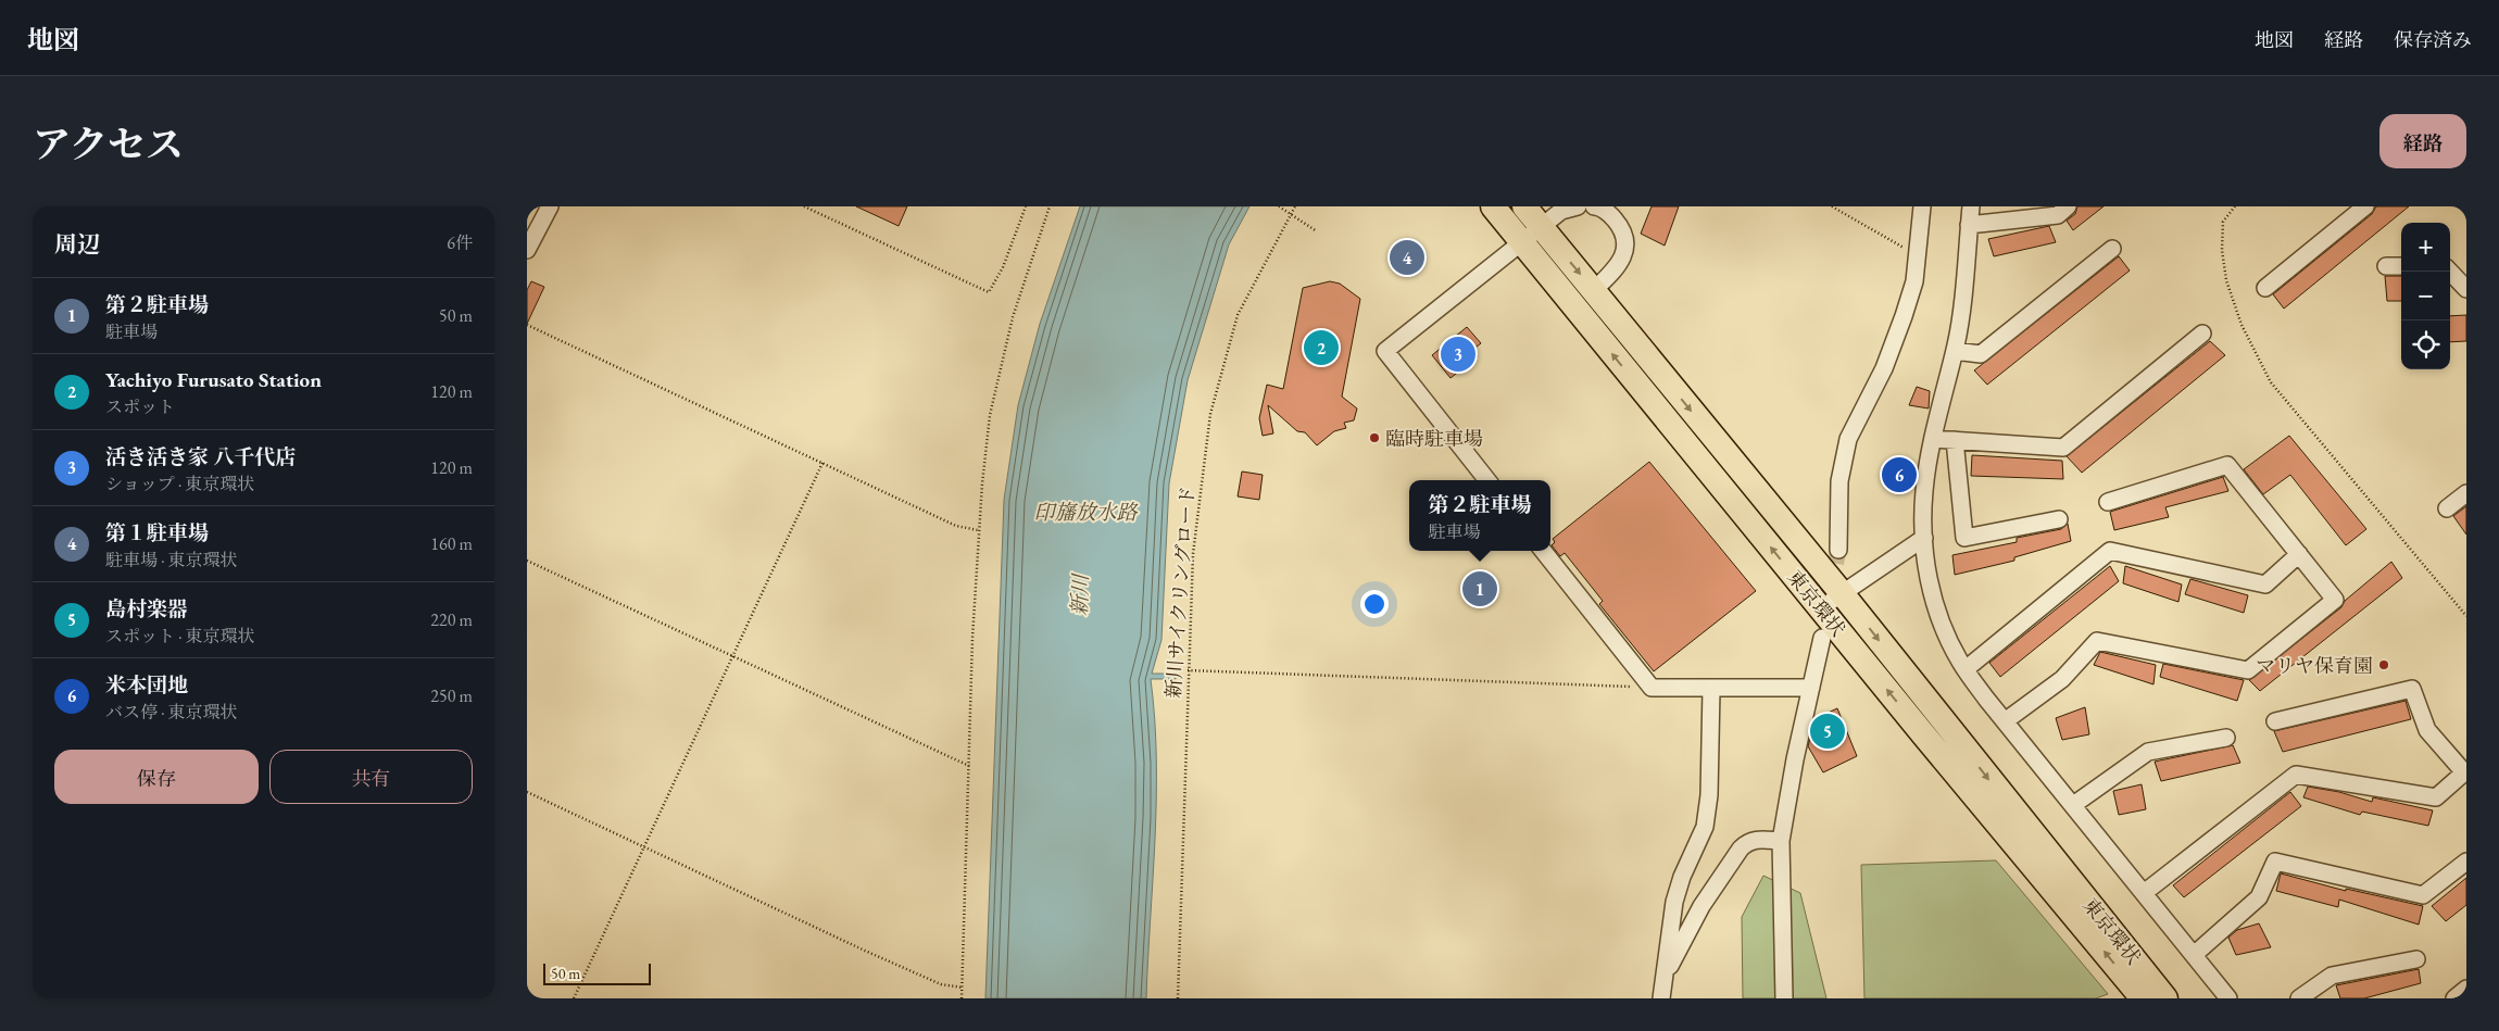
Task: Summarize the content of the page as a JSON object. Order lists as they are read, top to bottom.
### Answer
{
  "streets": {
    "highway": ["東京環状"],
    "path": ["新川サイクリングロード"]
  },
  "water": ["印旛放水路", "新川"],
  "places": ["臨時駐車場", "マリヤ保育園"],
  "scale_bar": "50 m",
  "page": {
    "header": "地図",
    "nav": ["地図", "経路", "保存済み"],
    "title": "アクセス",
    "buttons": [
      "経路",
      ["保存", "共有"]
    ],
    "heading": ["周辺", "6件"],
    "map_buttons": ["+", "−"],
    "pins": [
      "4",
      "2",
      "3",
      "6",
      "1",
      "5"
    ],
    "list": [
      {
        "mark": "1",
        "name": "第２駐車場",
        "note": "駐車場",
        "value": "50 m"
      },
      {
        "mark": "2",
        "name": "Yachiyo Furusato Station",
        "note": "スポット",
        "value": "120 m"
      },
      {
        "mark": "3",
        "name": "活き活き家 八千代店",
        "note": "ショップ · 東京環状",
        "value": "120 m"
      },
      {
        "mark": "4",
        "name": "第１駐車場",
        "note": "駐車場 · 東京環状",
        "value": "160 m"
      },
      {
        "mark": "5",
        "name": "島村楽器",
        "note": "スポット · 東京環状",
        "value": "220 m"
      },
      {
        "mark": "6",
        "name": "米本団地",
        "note": "バス停 · 東京環状",
        "value": "250 m"
      }
    ],
    "popup": ["第２駐車場", "駐車場"],
    "scale": "50 m"
  }
}
